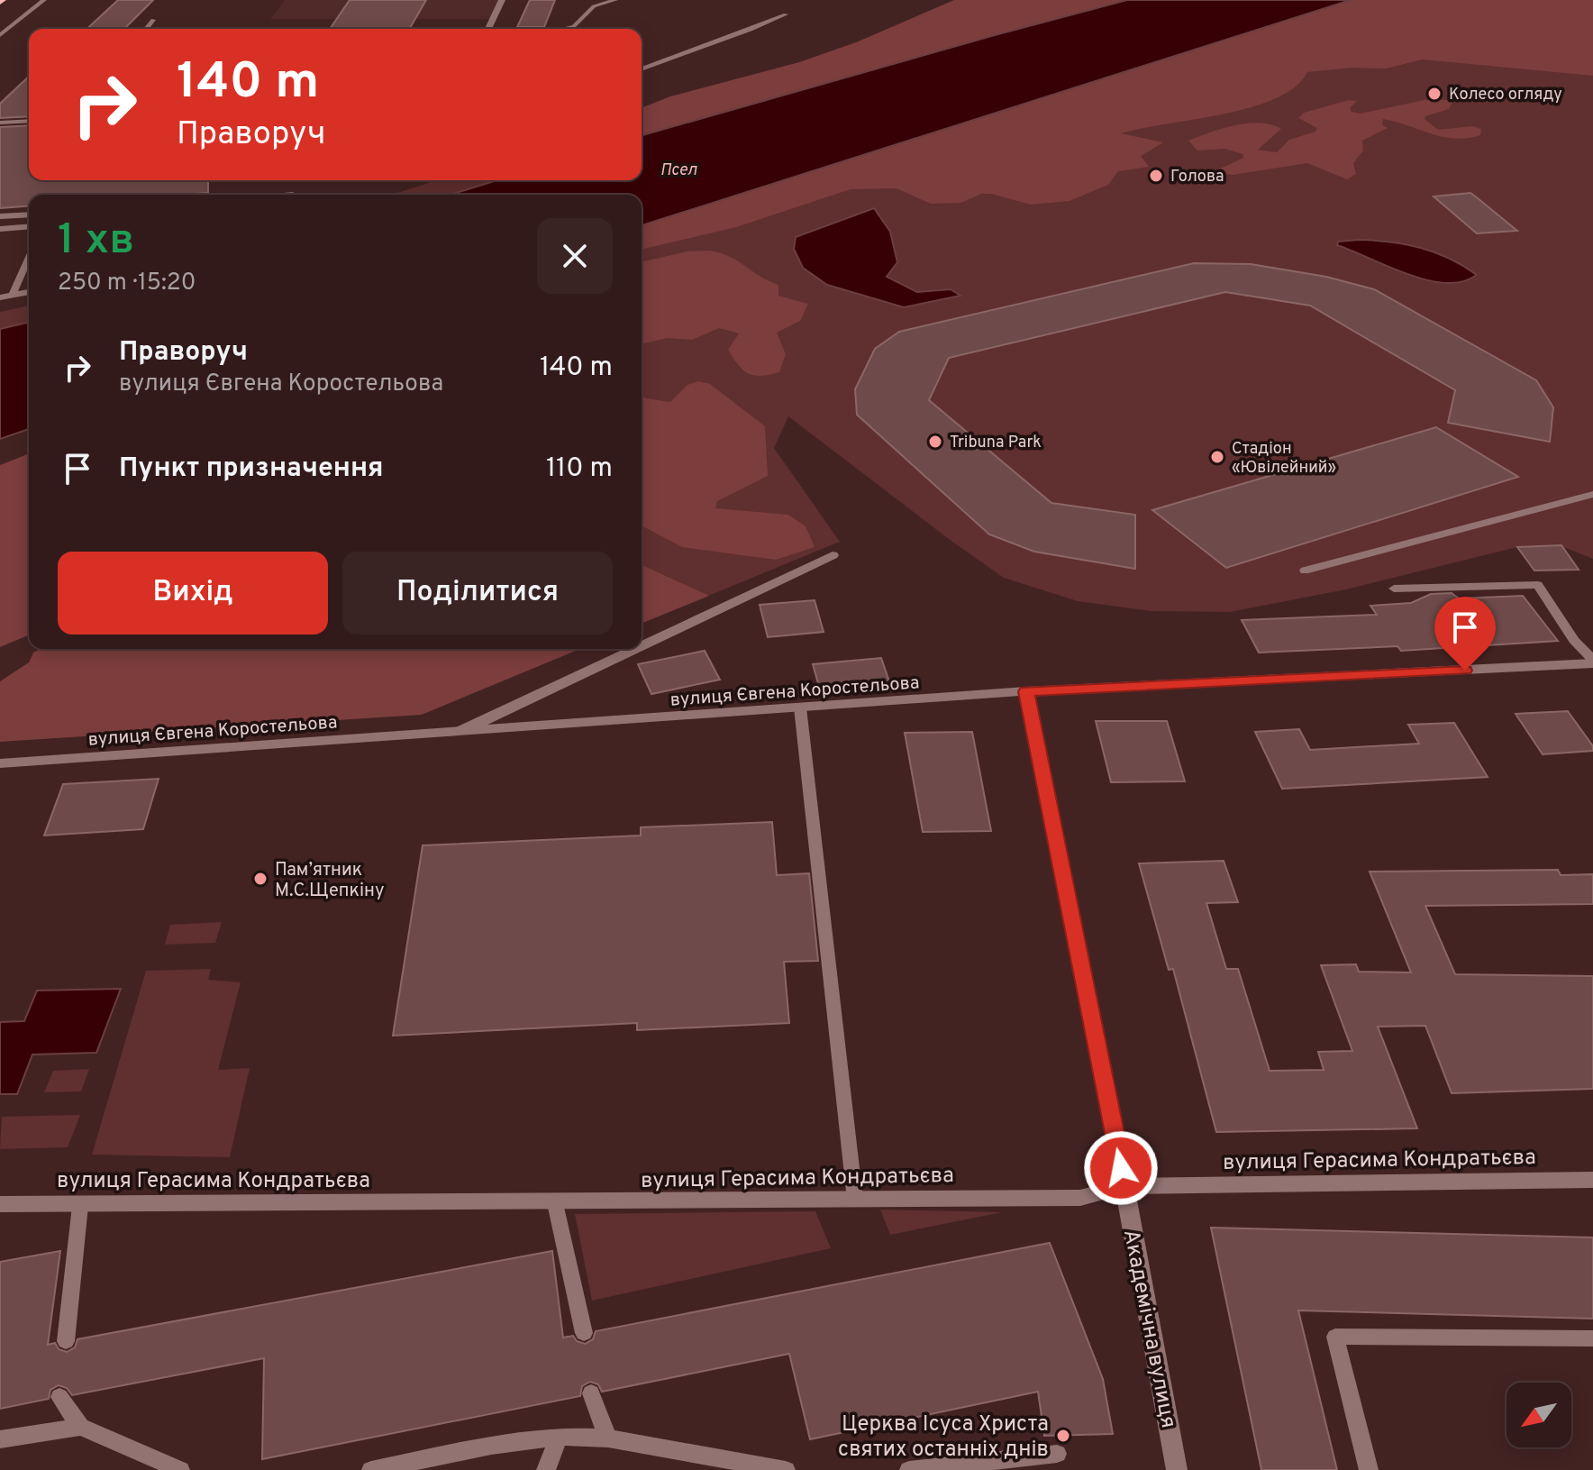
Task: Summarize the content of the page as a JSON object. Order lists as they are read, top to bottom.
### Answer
{
  "streets": {
    "street": ["вулиця Євгена Коростельова", "вулиця Герасима Кондратьєва", "Академічна вулиця"]
  },
  "crossings": [
    ["вулиця Євгена Коростельова", "Академічна вулиця"],
    ["вулиця Герасима Кондратьєва", "Академічна вулиця"]
  ],
  "water": ["Псел"],
  "places": [
    "Колесо огляду",
    "Голова",
    "Tribuna Park",
    "Стадіон «Ювілейний»",
    "Пам’ятник М.С.Щепкіну",
    "Церква Ісуса Христа святих останніх днів"
  ],
  "north": "bottom left",
  "page": {
    "turn": ["140 m", "Праворуч"],
    "heading": ["1 хв", "250 m · 15:20"],
    "list": [
      {
        "name": "Праворуч",
        "note": "вулиця Євгена Коростельова",
        "value": "140 m"
      },
      {
        "name": "Пункт призначення",
        "value": "110 m"
      }
    ],
    "buttons": ["Вихід", "Поділитися"]
  }
}
